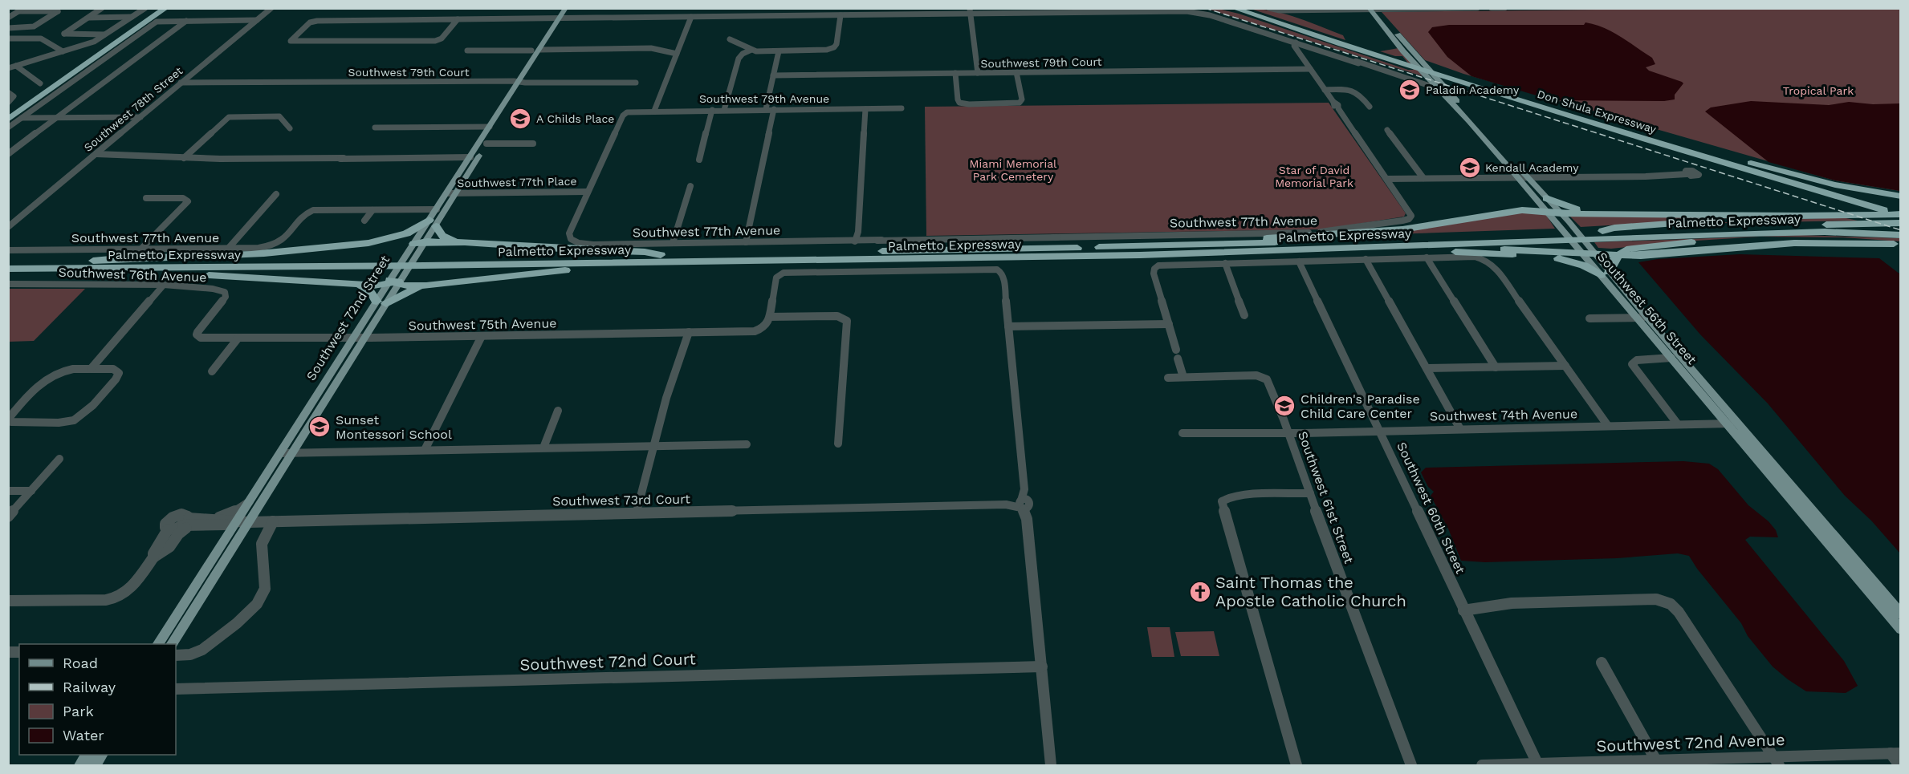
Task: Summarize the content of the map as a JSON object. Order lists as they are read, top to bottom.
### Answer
{
  "streets": {
    "highway": ["Don Shula Expressway", "Palmetto Expressway"],
    "main road": ["Southwest 56th Street", "Southwest 72nd Street"],
    "street": [
      "Southwest 79th Court",
      "Southwest 79th Avenue",
      "Southwest 78th Street",
      "Southwest 77th Place",
      "Southwest 77th Avenue",
      "Southwest 76th Avenue",
      "Southwest 75th Avenue",
      "Southwest 74th Avenue",
      "Southwest 61st Street",
      "Southwest 73rd Court",
      "Southwest 60th Street",
      "Southwest 72nd Court",
      "Southwest 72nd Avenue"
    ]
  },
  "crossings": [
    ["Southwest 79th Court", "Southwest 78th Street"],
    ["Southwest 79th Court", "Southwest 72nd Street"],
    ["Southwest 79th Avenue", "Southwest 77th Place"],
    ["Southwest 79th Avenue", "Southwest 77th Avenue"],
    ["Southwest 77th Place", "Southwest 77th Avenue"],
    ["Southwest 77th Place", "Southwest 72nd Street"],
    ["Palmetto Expressway", "Southwest 56th Street"],
    ["Southwest 76th Avenue", "Southwest 75th Avenue"],
    ["Southwest 56th Street", "Southwest 74th Avenue"],
    ["Southwest 72nd Street", "Southwest 75th Avenue"],
    ["Southwest 72nd Street", "Southwest 73rd Court"],
    ["Southwest 74th Avenue", "Southwest 61st Street"],
    ["Southwest 74th Avenue", "Southwest 60th Street"],
    ["Southwest 60th Street", "Southwest 72nd Avenue"]
  ],
  "parks": ["Tropical Park", "Miami Memorial Park Cemetery", "Star of David Memorial Park"],
  "places": {
    "school or university": [
      "Paladin Academy",
      "A Childs Place",
      "Kendall Academy",
      "Children's Paradise Child Care Center",
      "Sunset Montessori School"
    ],
    "church": ["Saint Thomas the Apostle Catholic Church"]
  },
  "legend": [
    "Road",
    "Railway",
    "Park",
    "Water"
  ]
}
